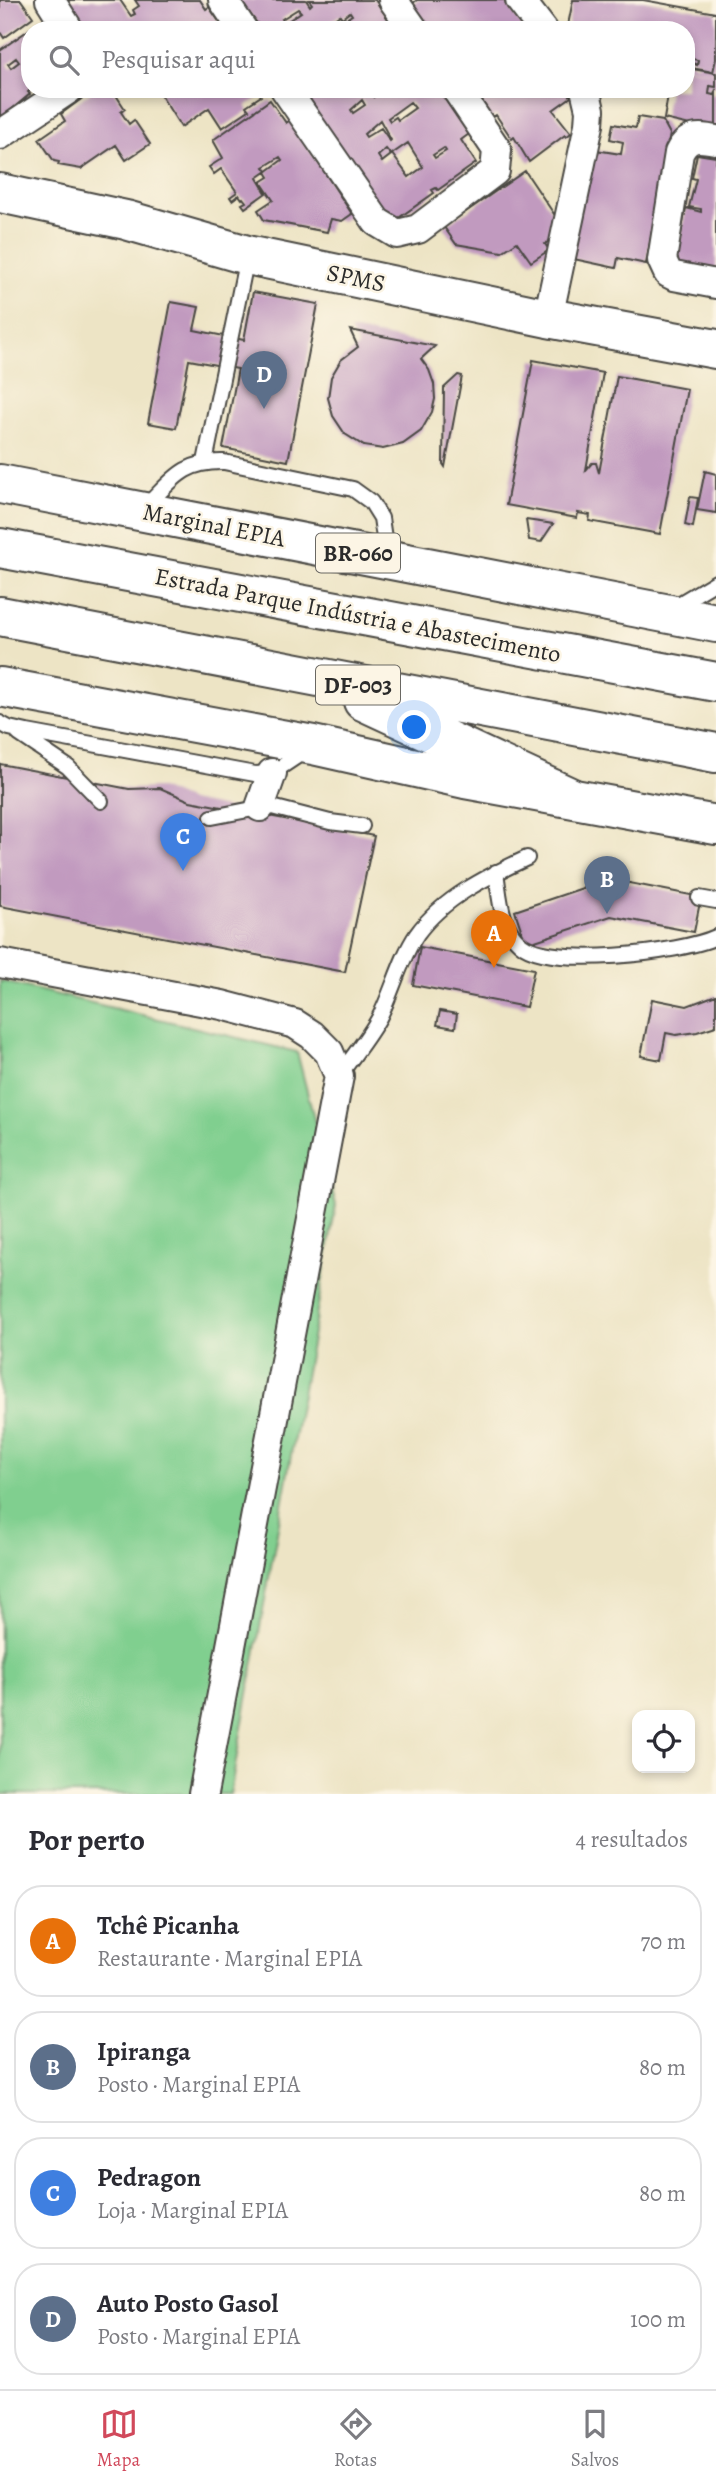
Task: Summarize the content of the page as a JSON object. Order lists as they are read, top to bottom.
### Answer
{
  "streets": {
    "main road": [
      "SPMS",
      "Marginal EPIA",
      "BR-060",
      "Estrada Parque Indústria e Abastecimento",
      "DF-003"
    ]
  },
  "page": {
    "search": "Pesquisar aqui",
    "pins": [
      "D",
      "C",
      "B",
      "A"
    ],
    "heading": ["Por perto", "4 resultados"],
    "list": [
      {
        "mark": "A",
        "name": "Tchê Picanha",
        "note": "Restaurante · Marginal EPIA",
        "value": "70 m"
      },
      {
        "mark": "B",
        "name": "Ipiranga",
        "note": "Posto · Marginal EPIA",
        "value": "80 m"
      },
      {
        "mark": "C",
        "name": "Pedragon",
        "note": "Loja · Marginal EPIA",
        "value": "80 m"
      },
      {
        "mark": "D",
        "name": "Auto Posto Gasol",
        "note": "Posto · Marginal EPIA",
        "value": "100 m"
      }
    ],
    "nav": ["Mapa", "Rotas", "Salvos"]
  }
}
